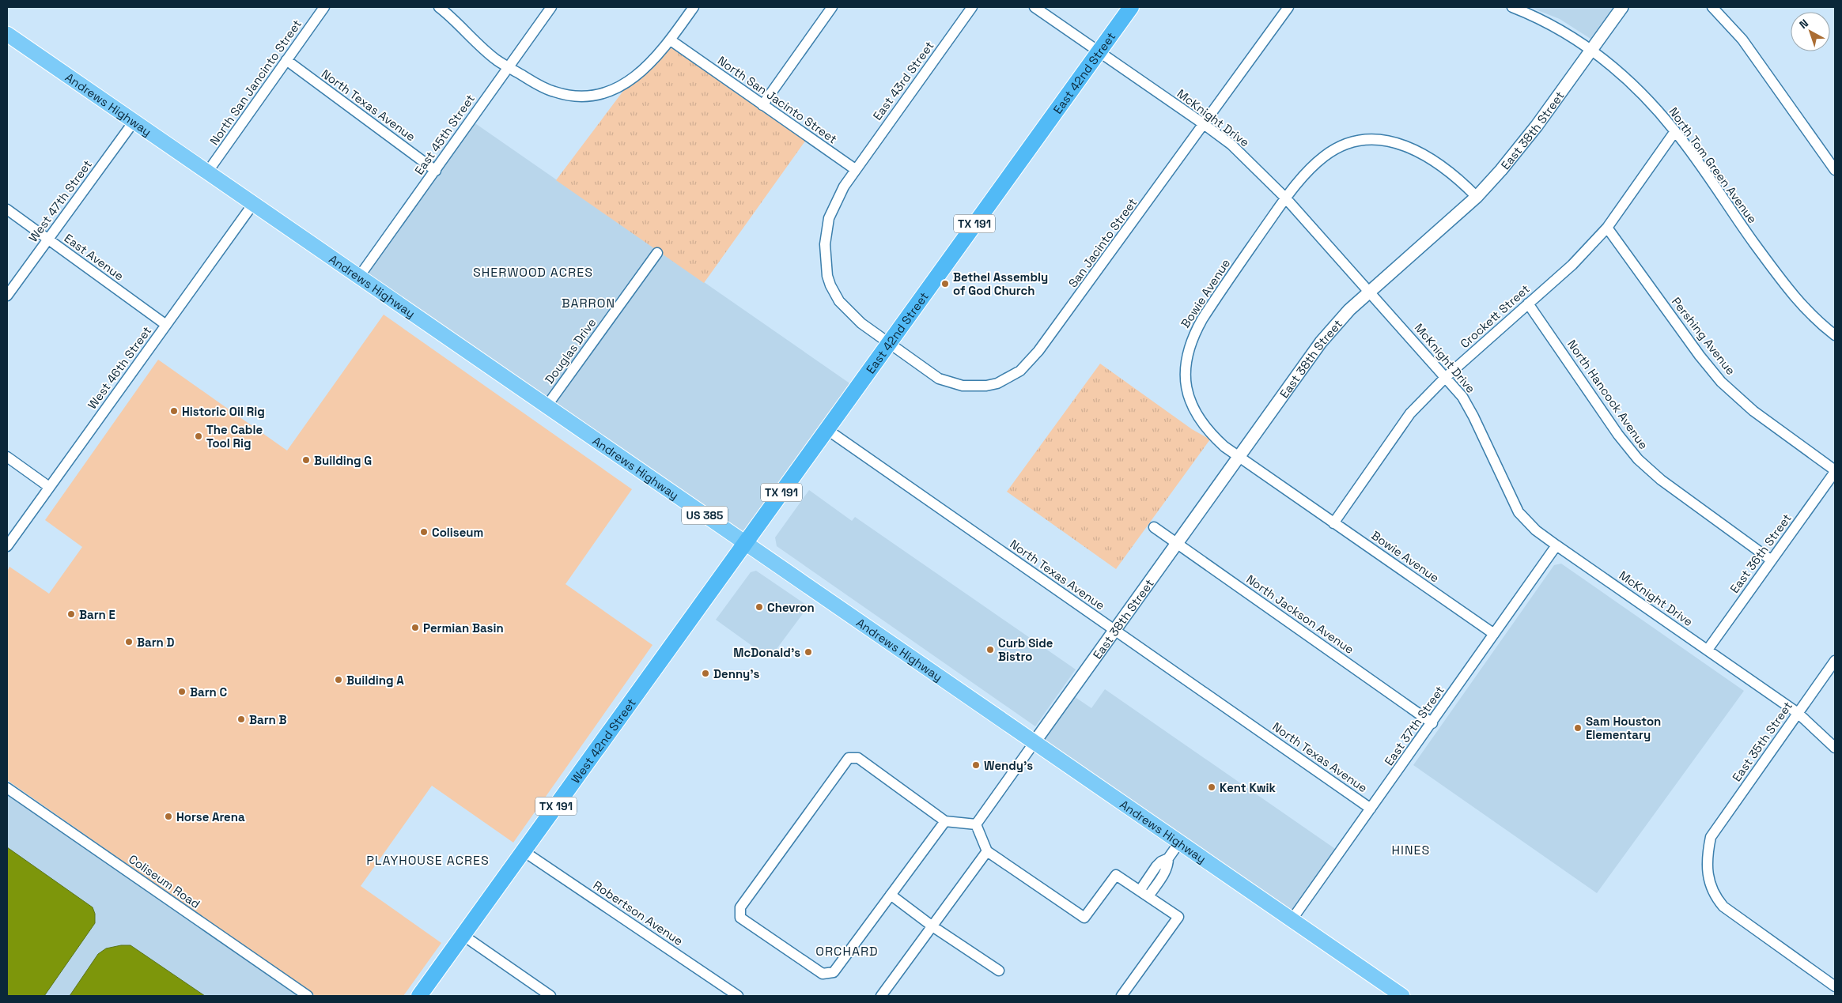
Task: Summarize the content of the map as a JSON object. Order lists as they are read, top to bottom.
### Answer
{
  "streets": {
    "highway": ["East 42nd Street", "TX 191", "West 42nd Street"],
    "main road": ["Andrews Highway", "US 385"],
    "street": [
      "East 43rd Street",
      "North San Jancinto Street",
      "North San Jacinto Street",
      "North Texas Avenue",
      "McKnight Drive",
      "East 38th Street",
      "East 45th Street",
      "North Tom Green Avenue",
      "West 47th Street",
      "San Jacinto Street",
      "East Avenue",
      "Bowie Avenue",
      "Crockett Street",
      "Pershing Avenue",
      "Douglas Drive",
      "West 46th Street",
      "North Hancock Avenue",
      "East 36th Street",
      "North Jackson Avenue",
      "East 37th Street",
      "East 35th Street",
      "Coliseum Road",
      "Robertson Avenue"
    ]
  },
  "crossings": [
    ["East 42nd Street", "Andrews Highway"],
    ["East 42nd Street", "North Texas Avenue"],
    ["East 42nd Street", "McKnight Drive"],
    ["East 42nd Street", "San Jacinto Street"],
    ["East 42nd Street", "West 42nd Street"],
    ["East 43rd Street", "North San Jacinto Street"],
    ["North San Jancinto Street", "Andrews Highway"],
    ["North San Jancinto Street", "North Texas Avenue"],
    ["Andrews Highway", "East 38th Street"],
    ["Andrews Highway", "East 45th Street"],
    ["Andrews Highway", "West 47th Street"],
    ["Andrews Highway", "Douglas Drive"],
    ["Andrews Highway", "West 46th Street"],
    ["Andrews Highway", "East 37th Street"],
    ["Andrews Highway", "West 42nd Street"],
    ["North Texas Avenue", "East 38th Street"],
    ["North Texas Avenue", "East 45th Street"],
    ["North Texas Avenue", "East 37th Street"],
    ["McKnight Drive", "East 38th Street"],
    ["McKnight Drive", "San Jacinto Street"],
    ["McKnight Drive", "Bowie Avenue"],
    ["McKnight Drive", "Crockett Street"],
    ["McKnight Drive", "East 36th Street"],
    ["McKnight Drive", "East 37th Street"],
    ["McKnight Drive", "East 35th Street"],
    ["East 38th Street", "North Tom Green Avenue"],
    ["East 38th Street", "Bowie Avenue"],
    ["East 38th Street", "North Jackson Avenue"],
    ["North Tom Green Avenue", "Crockett Street"],
    ["West 47th Street", "East Avenue"],
    ["East Avenue", "West 46th Street"],
    ["Bowie Avenue", "Crockett Street"],
    ["Bowie Avenue", "East 37th Street"],
    ["Crockett Street", "Pershing Avenue"],
    ["Crockett Street", "North Hancock Avenue"],
    ["Pershing Avenue", "East 36th Street"],
    ["North Hancock Avenue", "East 36th Street"],
    ["North Jackson Avenue", "East 37th Street"],
    ["West 42nd Street", "Robertson Avenue"]
  ],
  "districts": [
    "SHERWOOD ACRES",
    "BARRON",
    "HINES",
    "PLAYHOUSE ACRES",
    "ORCHARD"
  ],
  "places": [
    "Bethel Assembly of God Church",
    "Historic Oil Rig",
    "The Cable Tool Rig",
    "Building G",
    "Coliseum",
    "Chevron",
    "Barn E",
    "Permian Basin",
    "Barn D",
    "Curb Side Bistro",
    "McDonald's",
    "Denny's",
    "Building A",
    "Barn C",
    "Barn B",
    "Sam Houston Elementary",
    "Wendy's",
    "Kent Kwik",
    "Horse Arena"
  ],
  "north": "top left"
}
